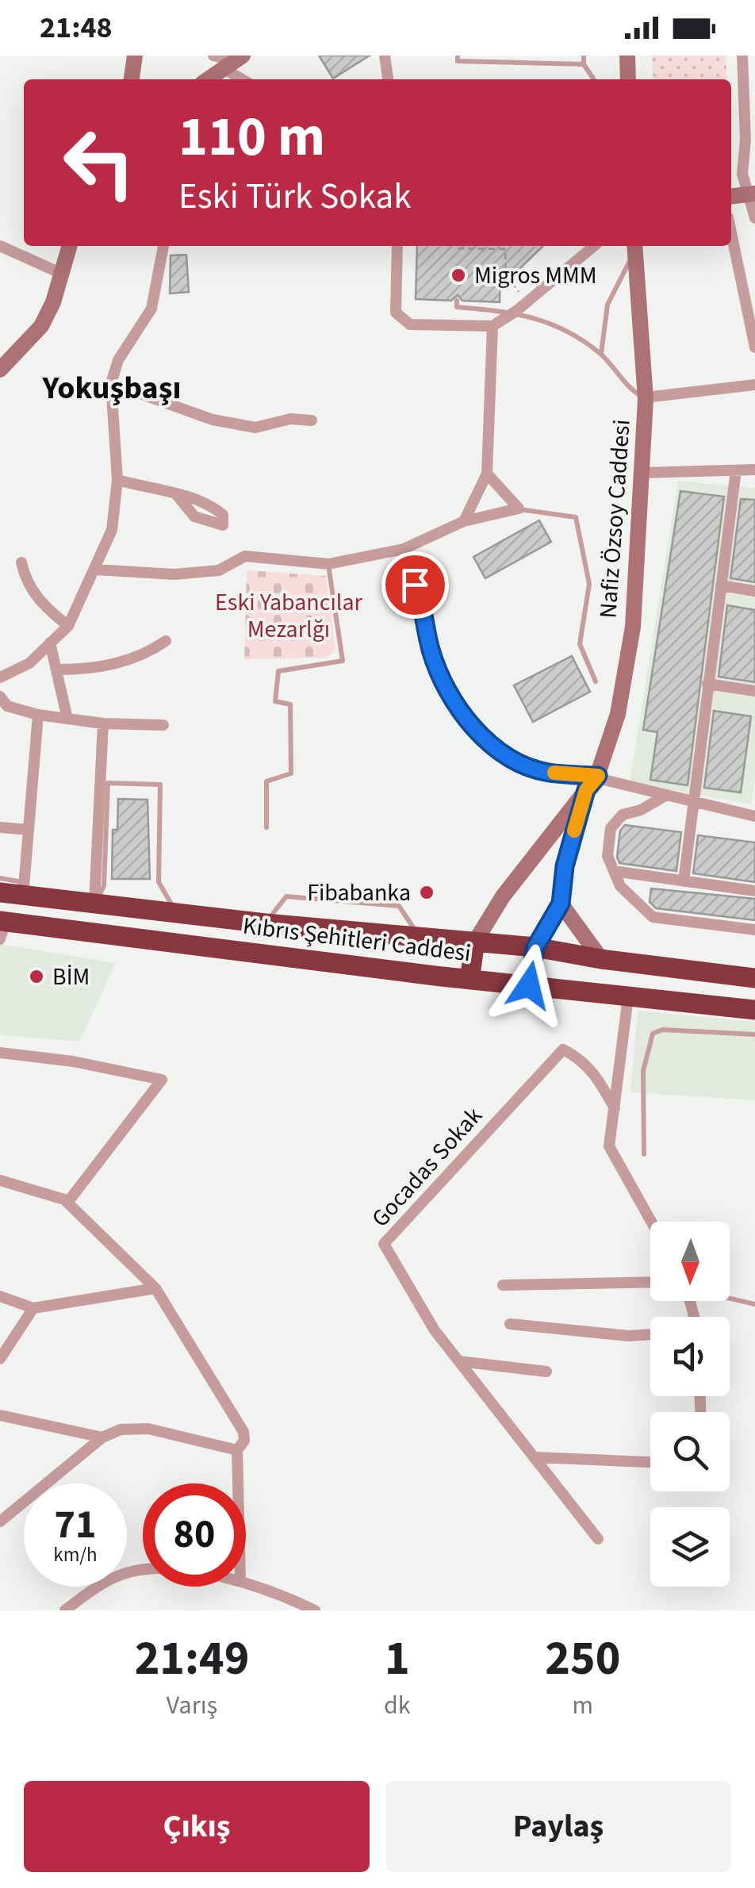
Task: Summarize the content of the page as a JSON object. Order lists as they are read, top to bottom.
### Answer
{
  "streets": {
    "highway": ["Kıbrıs Şehitleri Caddesi"],
    "main road": ["Nafiz Özsoy Caddesi"],
    "street": ["Gocadas Sokak"]
  },
  "crossings": [
    ["Nafiz Özsoy Caddesi", "Kıbrıs Şehitleri Caddesi"]
  ],
  "districts": ["Yokuşbaşı"],
  "parks": ["Eski Yabancılar Mezarlğı"],
  "places": ["Migros MMM", "Fibabanka", "BİM"],
  "north": "bottom",
  "page": {
    "status": "21:48",
    "turn": ["110 m", "Eski Türk Sokak"],
    "speed": "71 km/h",
    "limit": "80",
    "eta": [
      "21:49",
      "Varış",
      "1",
      "dk",
      "250",
      "m"
    ],
    "buttons": ["Çıkış", "Paylaş"]
  }
}
